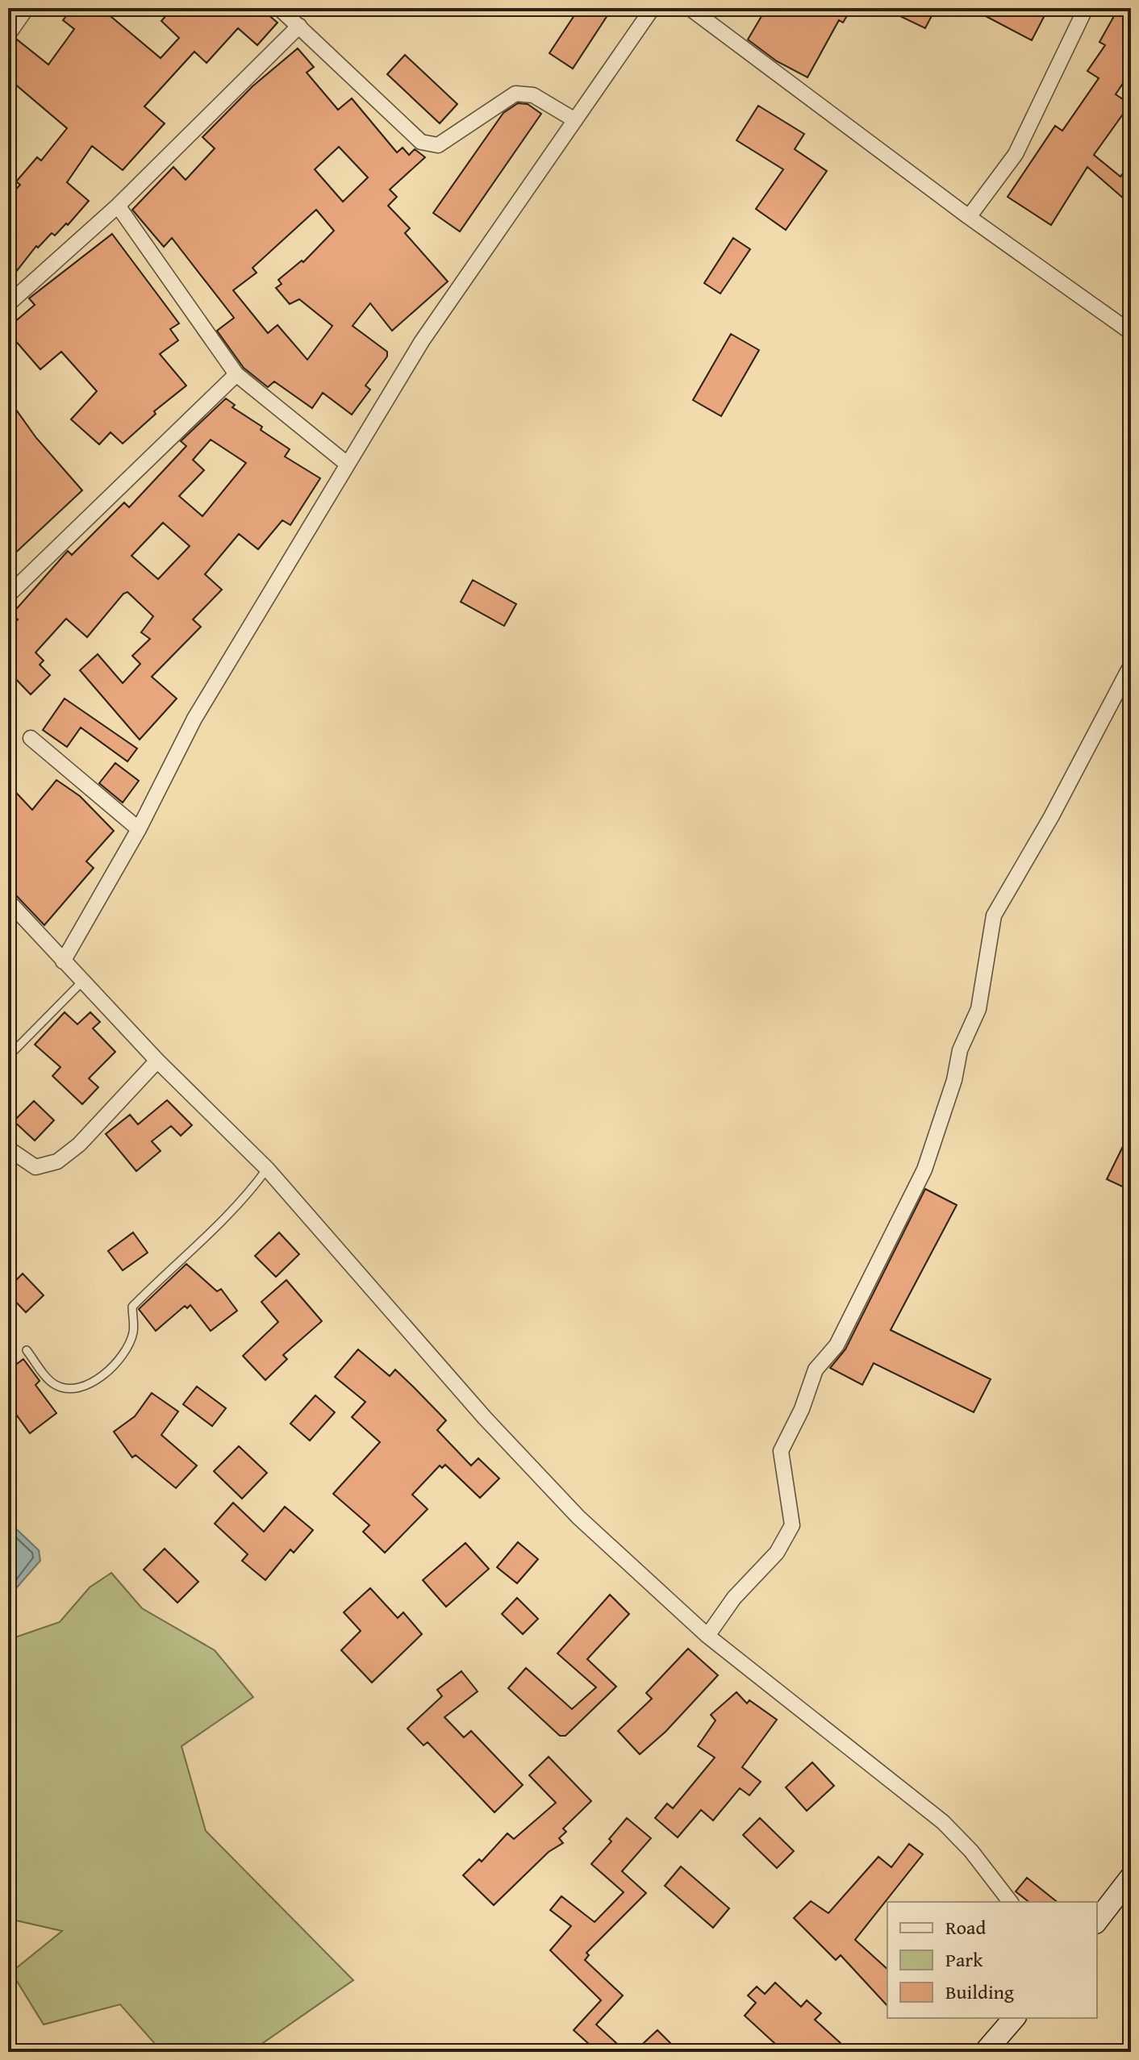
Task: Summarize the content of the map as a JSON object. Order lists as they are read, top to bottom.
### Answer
{
  "legend": ["Road", "Park", "Building"]
}
